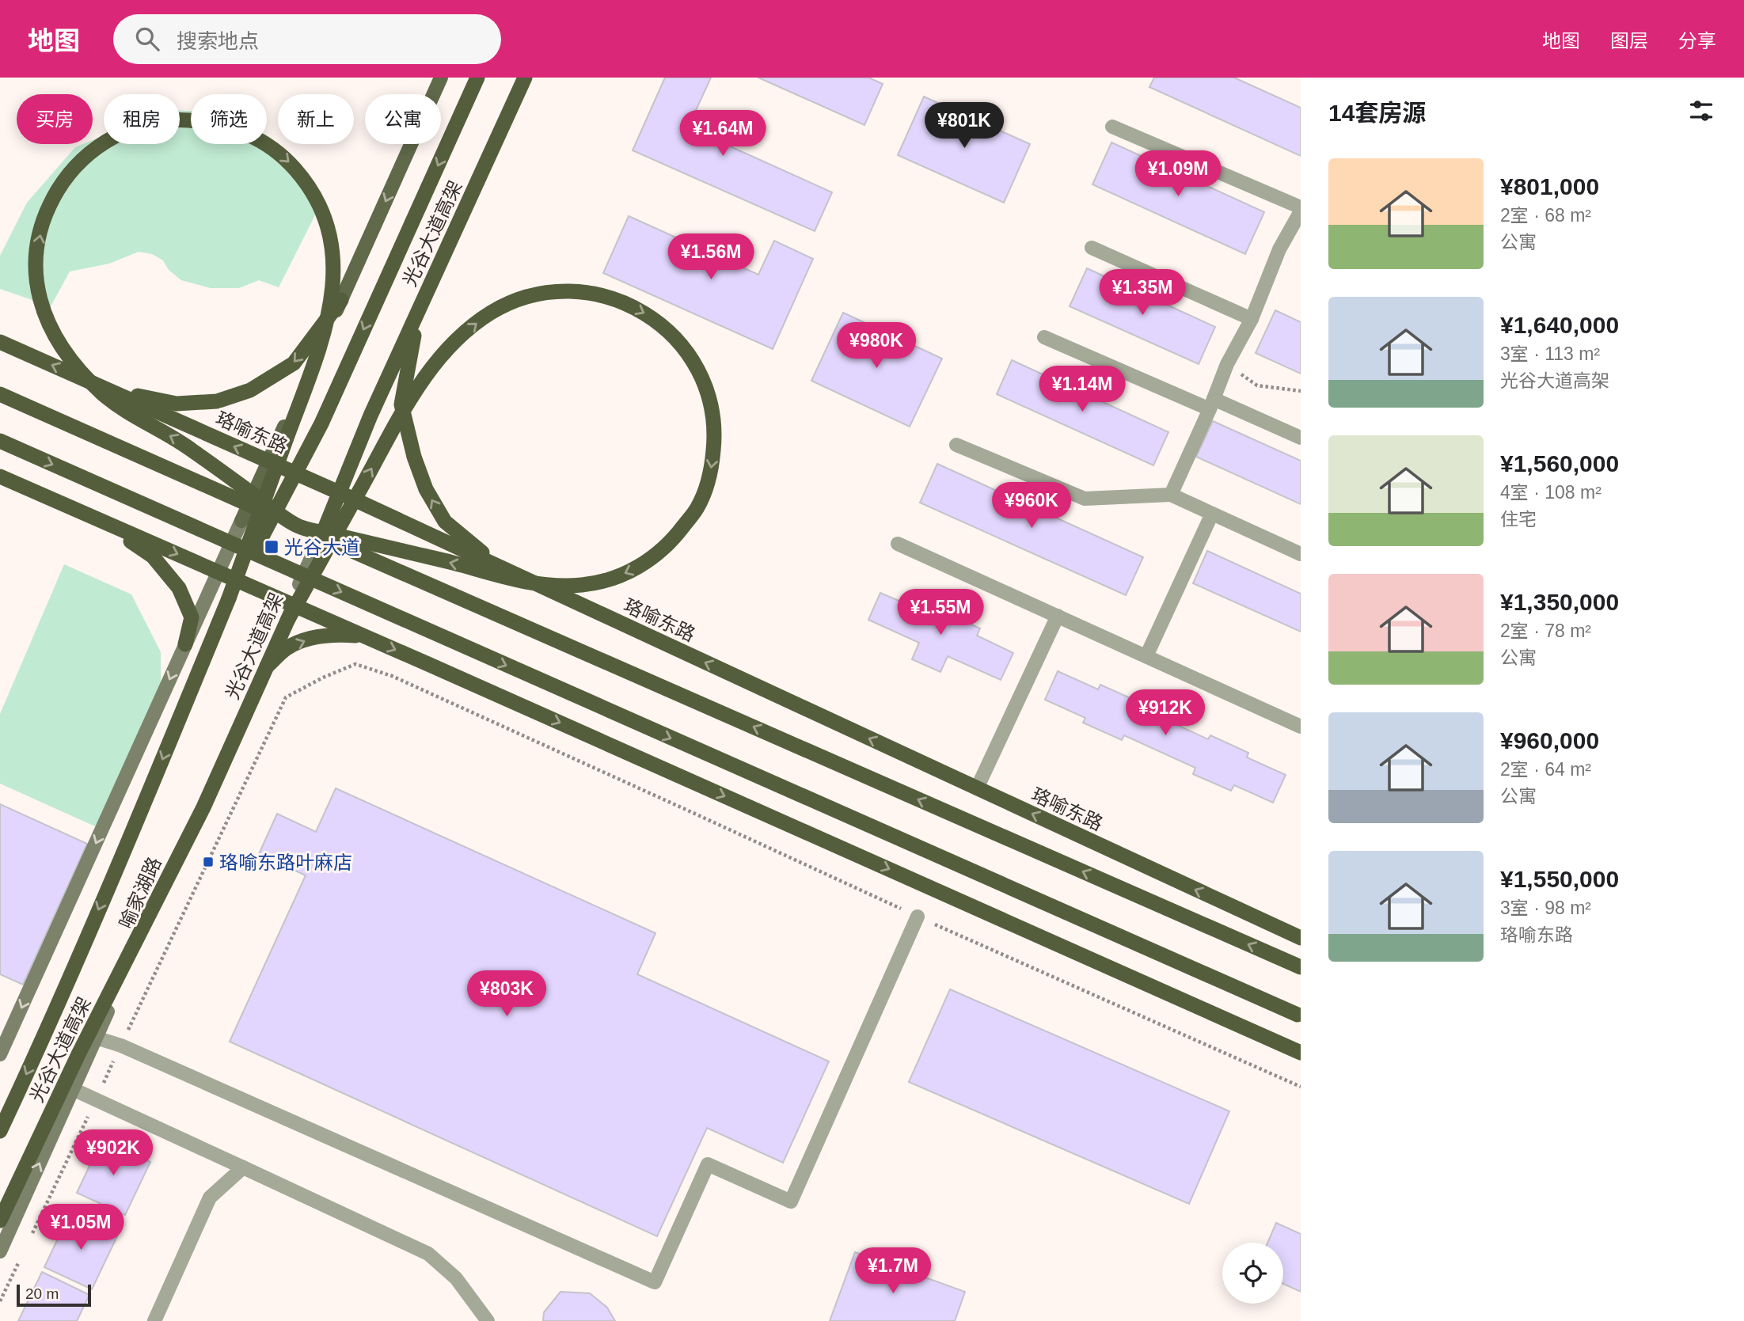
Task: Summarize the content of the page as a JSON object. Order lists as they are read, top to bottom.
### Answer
{
  "streets": {
    "highway": ["光谷大道高架", "珞喻东路"],
    "main road": ["喻家湖路"]
  },
  "crossings": [
    ["珞喻东路", "喻家湖路"]
  ],
  "places": {
    "transit": ["光谷大道", "珞喻东路叶麻店"]
  },
  "scale_bar": "20 m",
  "page": {
    "header": "地图",
    "search": "搜索地点",
    "nav": ["地图", "图层", "分享"],
    "heading": "14套房源",
    "chip": [
      "买房",
      "租房",
      "筛选",
      "新上",
      "公寓"
    ],
    "price": [
      "¥801K",
      "¥1.64M",
      "¥1.09M",
      "¥1.56M",
      "¥1.35M",
      "¥980K",
      "¥1.14M",
      "¥960K",
      "¥1.55M",
      "¥912K",
      "¥803K",
      "¥902K",
      "¥1.05M",
      "¥1.7M"
    ],
    "list": [
      {
        "name": "¥801,000",
        "note": "2室 · 68 m² · 公寓"
      },
      {
        "name": "¥1,640,000",
        "note": "3室 · 113 m² · 光谷大道高架"
      },
      {
        "name": "¥1,560,000",
        "note": "4室 · 108 m² · 住宅"
      },
      {
        "name": "¥1,350,000",
        "note": "2室 · 78 m² · 公寓"
      },
      {
        "name": "¥960,000",
        "note": "2室 · 64 m² · 公寓"
      },
      {
        "name": "¥1,550,000",
        "note": "3室 · 98 m² · 珞喻东路"
      }
    ],
    "scale": "20 m"
  }
}
